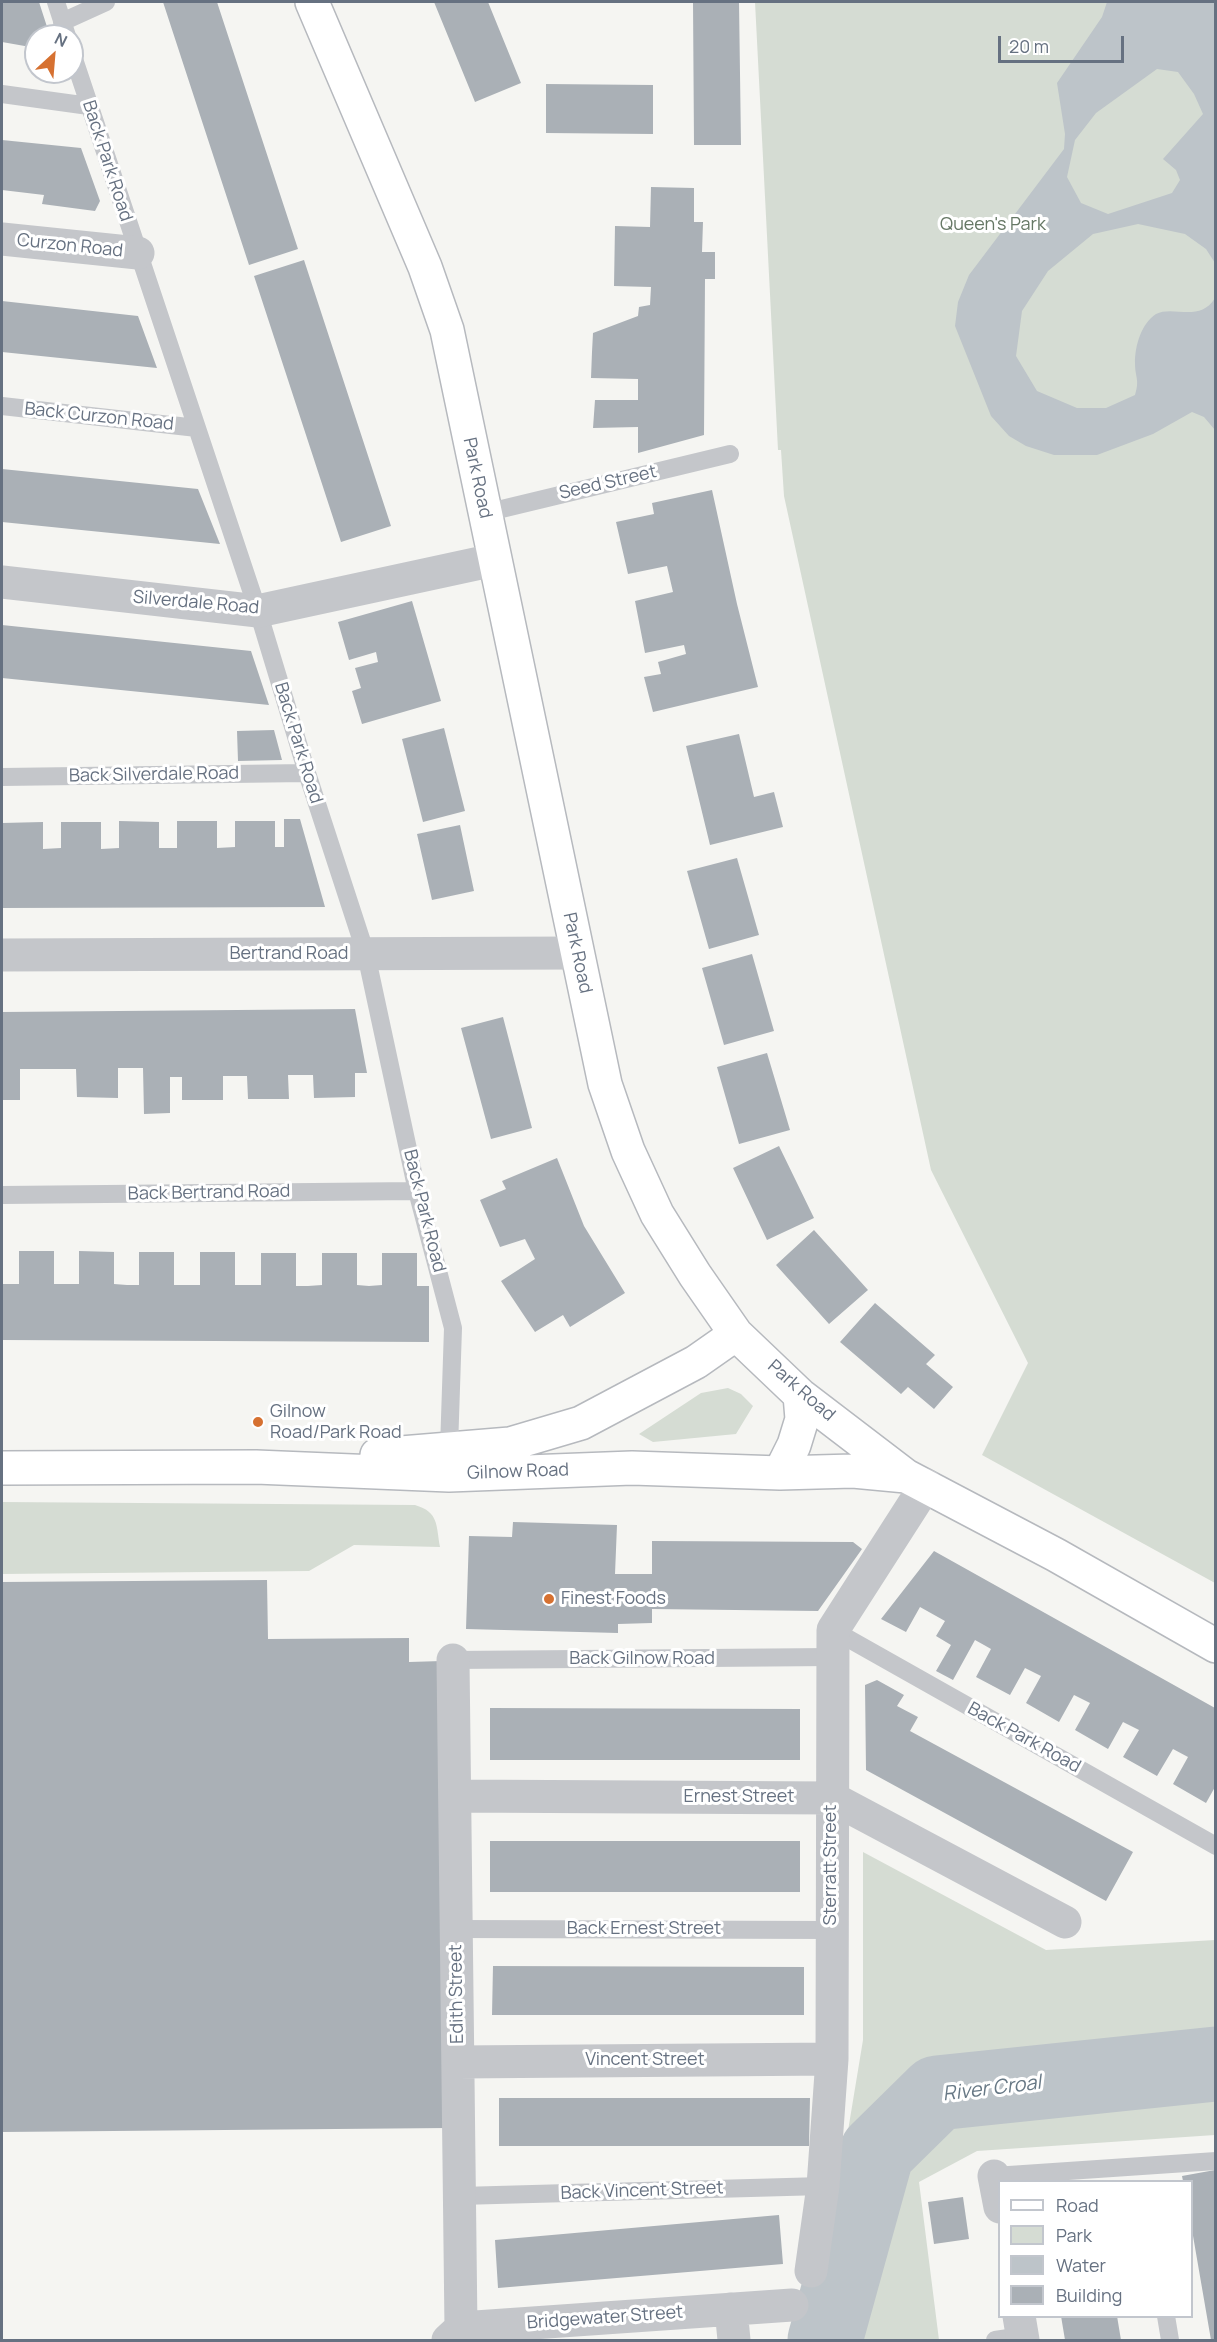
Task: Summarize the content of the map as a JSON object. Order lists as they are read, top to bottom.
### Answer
{
  "streets": {
    "main road": ["Park Road", "Gilnow Road"],
    "street": [
      "Curzon Road",
      "Silverdale Road",
      "Bertrand Road",
      "Ernest Street",
      "Sterratt Street",
      "Edith Street",
      "Vincent Street",
      "Bridgewater Street"
    ],
    "lane": [
      "Back Park Road",
      "Back Curzon Road",
      "Seed Street",
      "Back Silverdale Road",
      "Back Bertrand Road",
      "Back Gilnow Road",
      "Back Ernest Street",
      "Back Vincent Street"
    ]
  },
  "crossings": [
    ["Back Park Road", "Curzon Road"],
    ["Back Park Road", "Back Curzon Road"],
    ["Back Park Road", "Silverdale Road"],
    ["Back Park Road", "Back Silverdale Road"],
    ["Back Park Road", "Bertrand Road"],
    ["Back Park Road", "Back Bertrand Road"],
    ["Back Park Road", "Gilnow Road"],
    ["Back Park Road", "Back Gilnow Road"],
    ["Back Park Road", "Sterratt Street"],
    ["Park Road", "Seed Street"],
    ["Park Road", "Silverdale Road"],
    ["Park Road", "Bertrand Road"],
    ["Park Road", "Gilnow Road"],
    ["Back Gilnow Road", "Sterratt Street"],
    ["Back Gilnow Road", "Edith Street"],
    ["Ernest Street", "Sterratt Street"],
    ["Ernest Street", "Edith Street"],
    ["Sterratt Street", "Back Ernest Street"],
    ["Sterratt Street", "Vincent Street"],
    ["Sterratt Street", "Back Vincent Street"],
    ["Back Ernest Street", "Edith Street"],
    ["Edith Street", "Vincent Street"],
    ["Edith Street", "Back Vincent Street"],
    ["Edith Street", "Bridgewater Street"]
  ],
  "water": ["River Croal"],
  "parks": ["Queen's Park"],
  "places": ["Gilnow Road/Park Road", "Finest Foods"],
  "legend": [
    "Road",
    "Park",
    "Water",
    "Building"
  ],
  "scale_bar": "20 m",
  "north": "top right"
}
